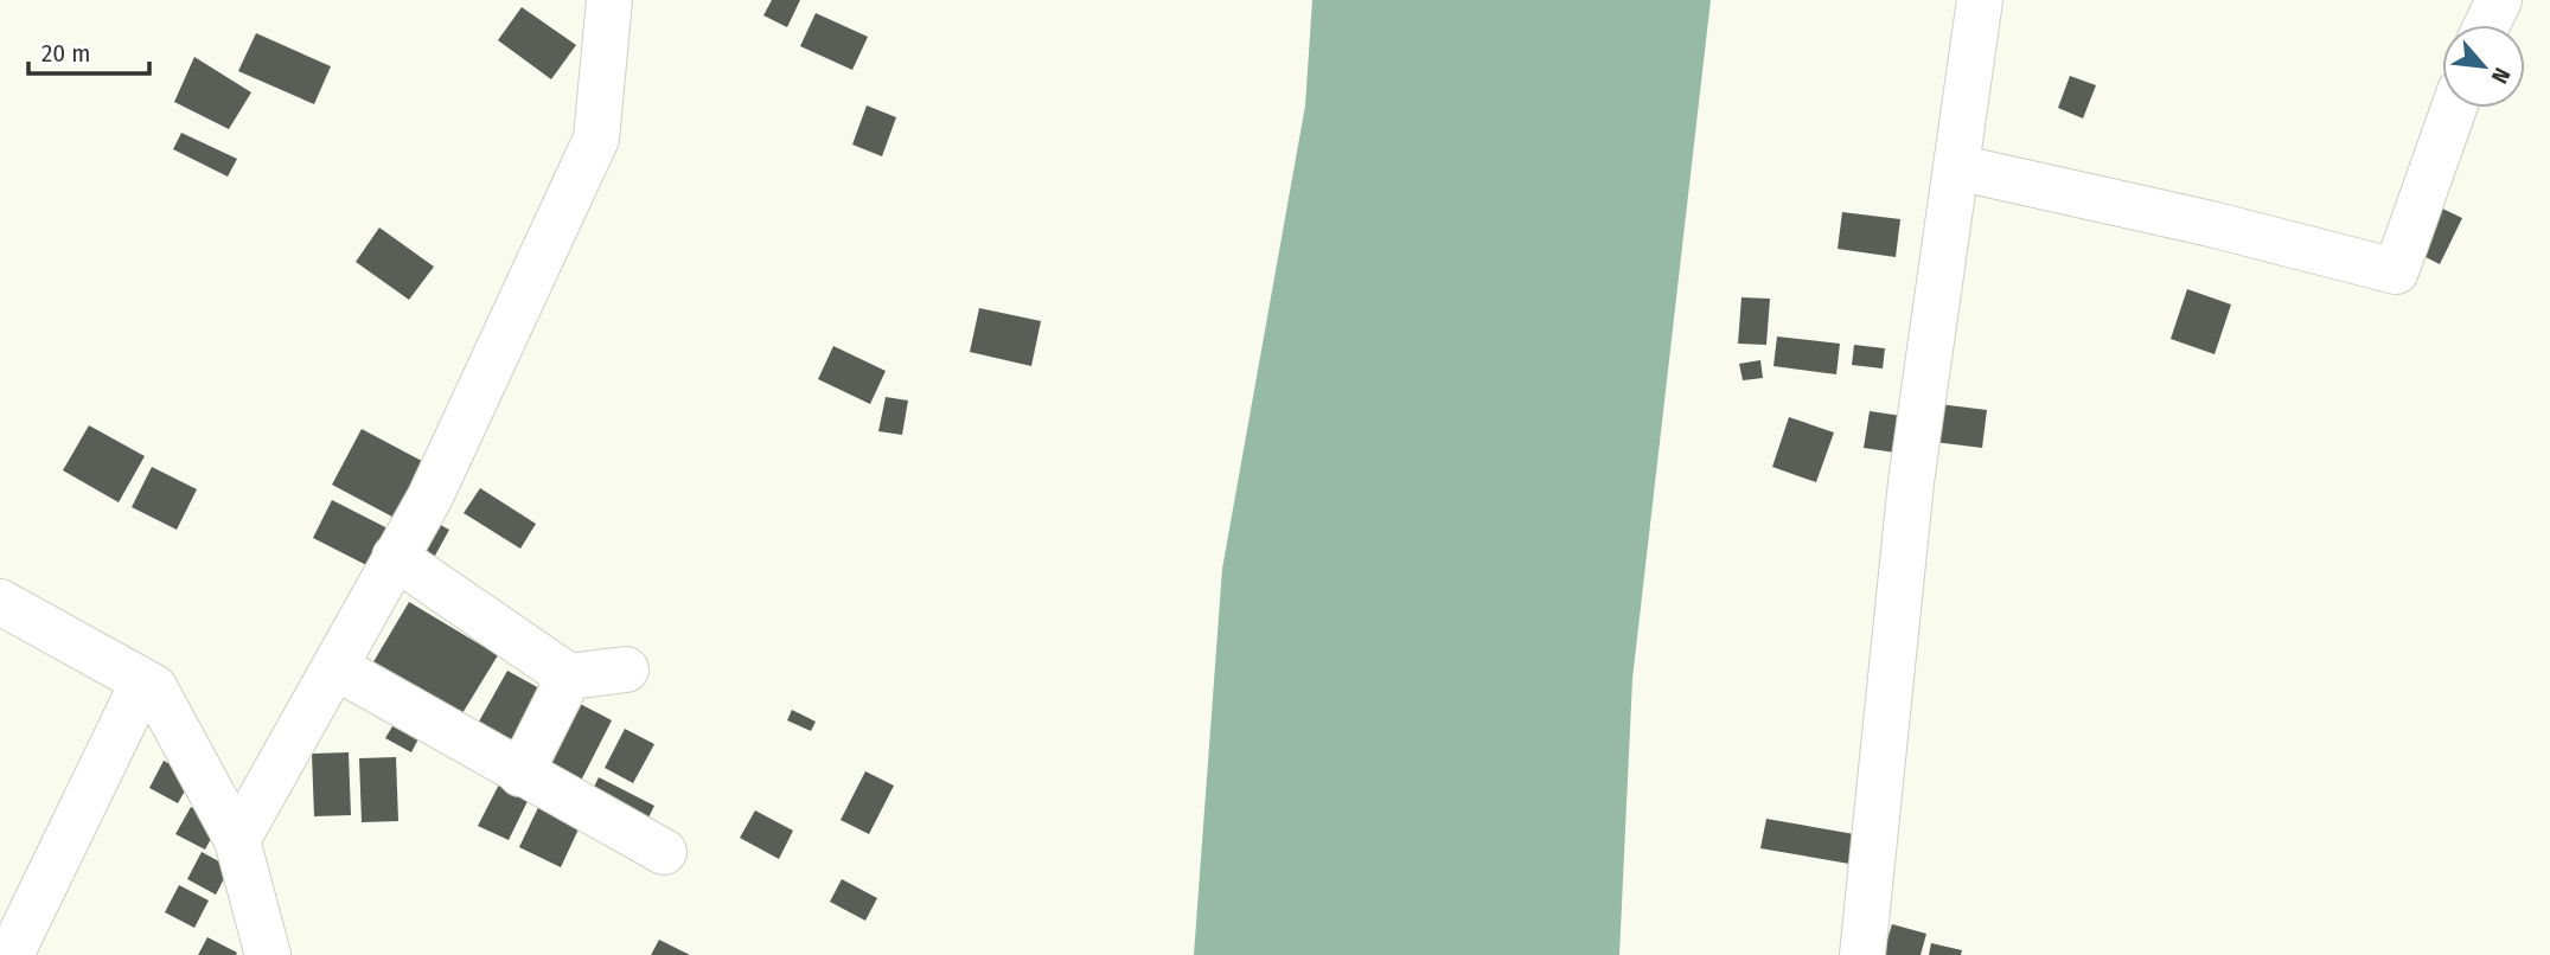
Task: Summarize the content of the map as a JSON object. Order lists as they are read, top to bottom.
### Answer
{
  "scale_bar": "20 m",
  "north": "bottom right"
}
